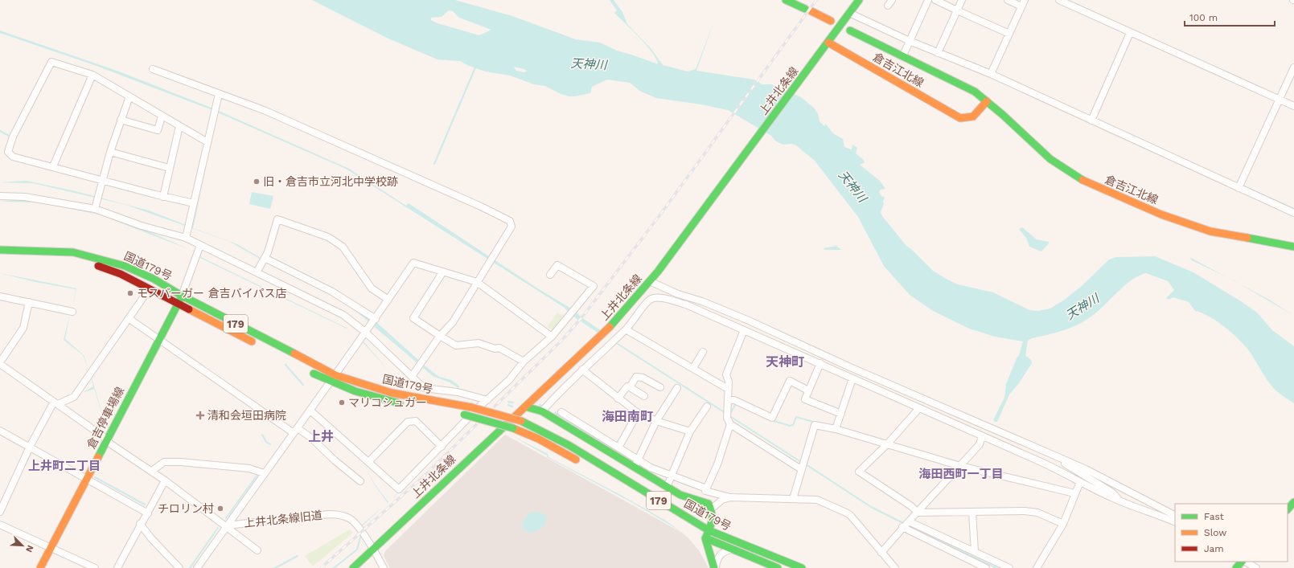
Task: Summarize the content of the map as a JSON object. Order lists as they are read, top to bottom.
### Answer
{
  "streets": {
    "main road": [
      "倉吉江北線",
      "上井北条線",
      "国道179号",
      "179",
      "倉吉停車場線"
    ],
    "street": ["上井北条線旧道"]
  },
  "crossings": [
    ["倉吉江北線", "上井北条線"],
    ["上井北条線", "上井北条線旧道"],
    ["国道179号", "倉吉停車場線"]
  ],
  "districts": [
    "天神町",
    "海田南町",
    "上井",
    "上井町二丁目",
    "海田西町一丁目"
  ],
  "water": ["天神川"],
  "places": {
    "other": [
      "旧・倉吉市立河北中学校跡",
      "モスバーガー 倉吉バイパス店",
      "マリコシュガー",
      "チロリン村"
    ],
    "health": ["清和会垣田病院"]
  },
  "legend": ["Fast", "Slow", "Jam"],
  "scale_bar": "100 m",
  "north": "bottom right"
}
